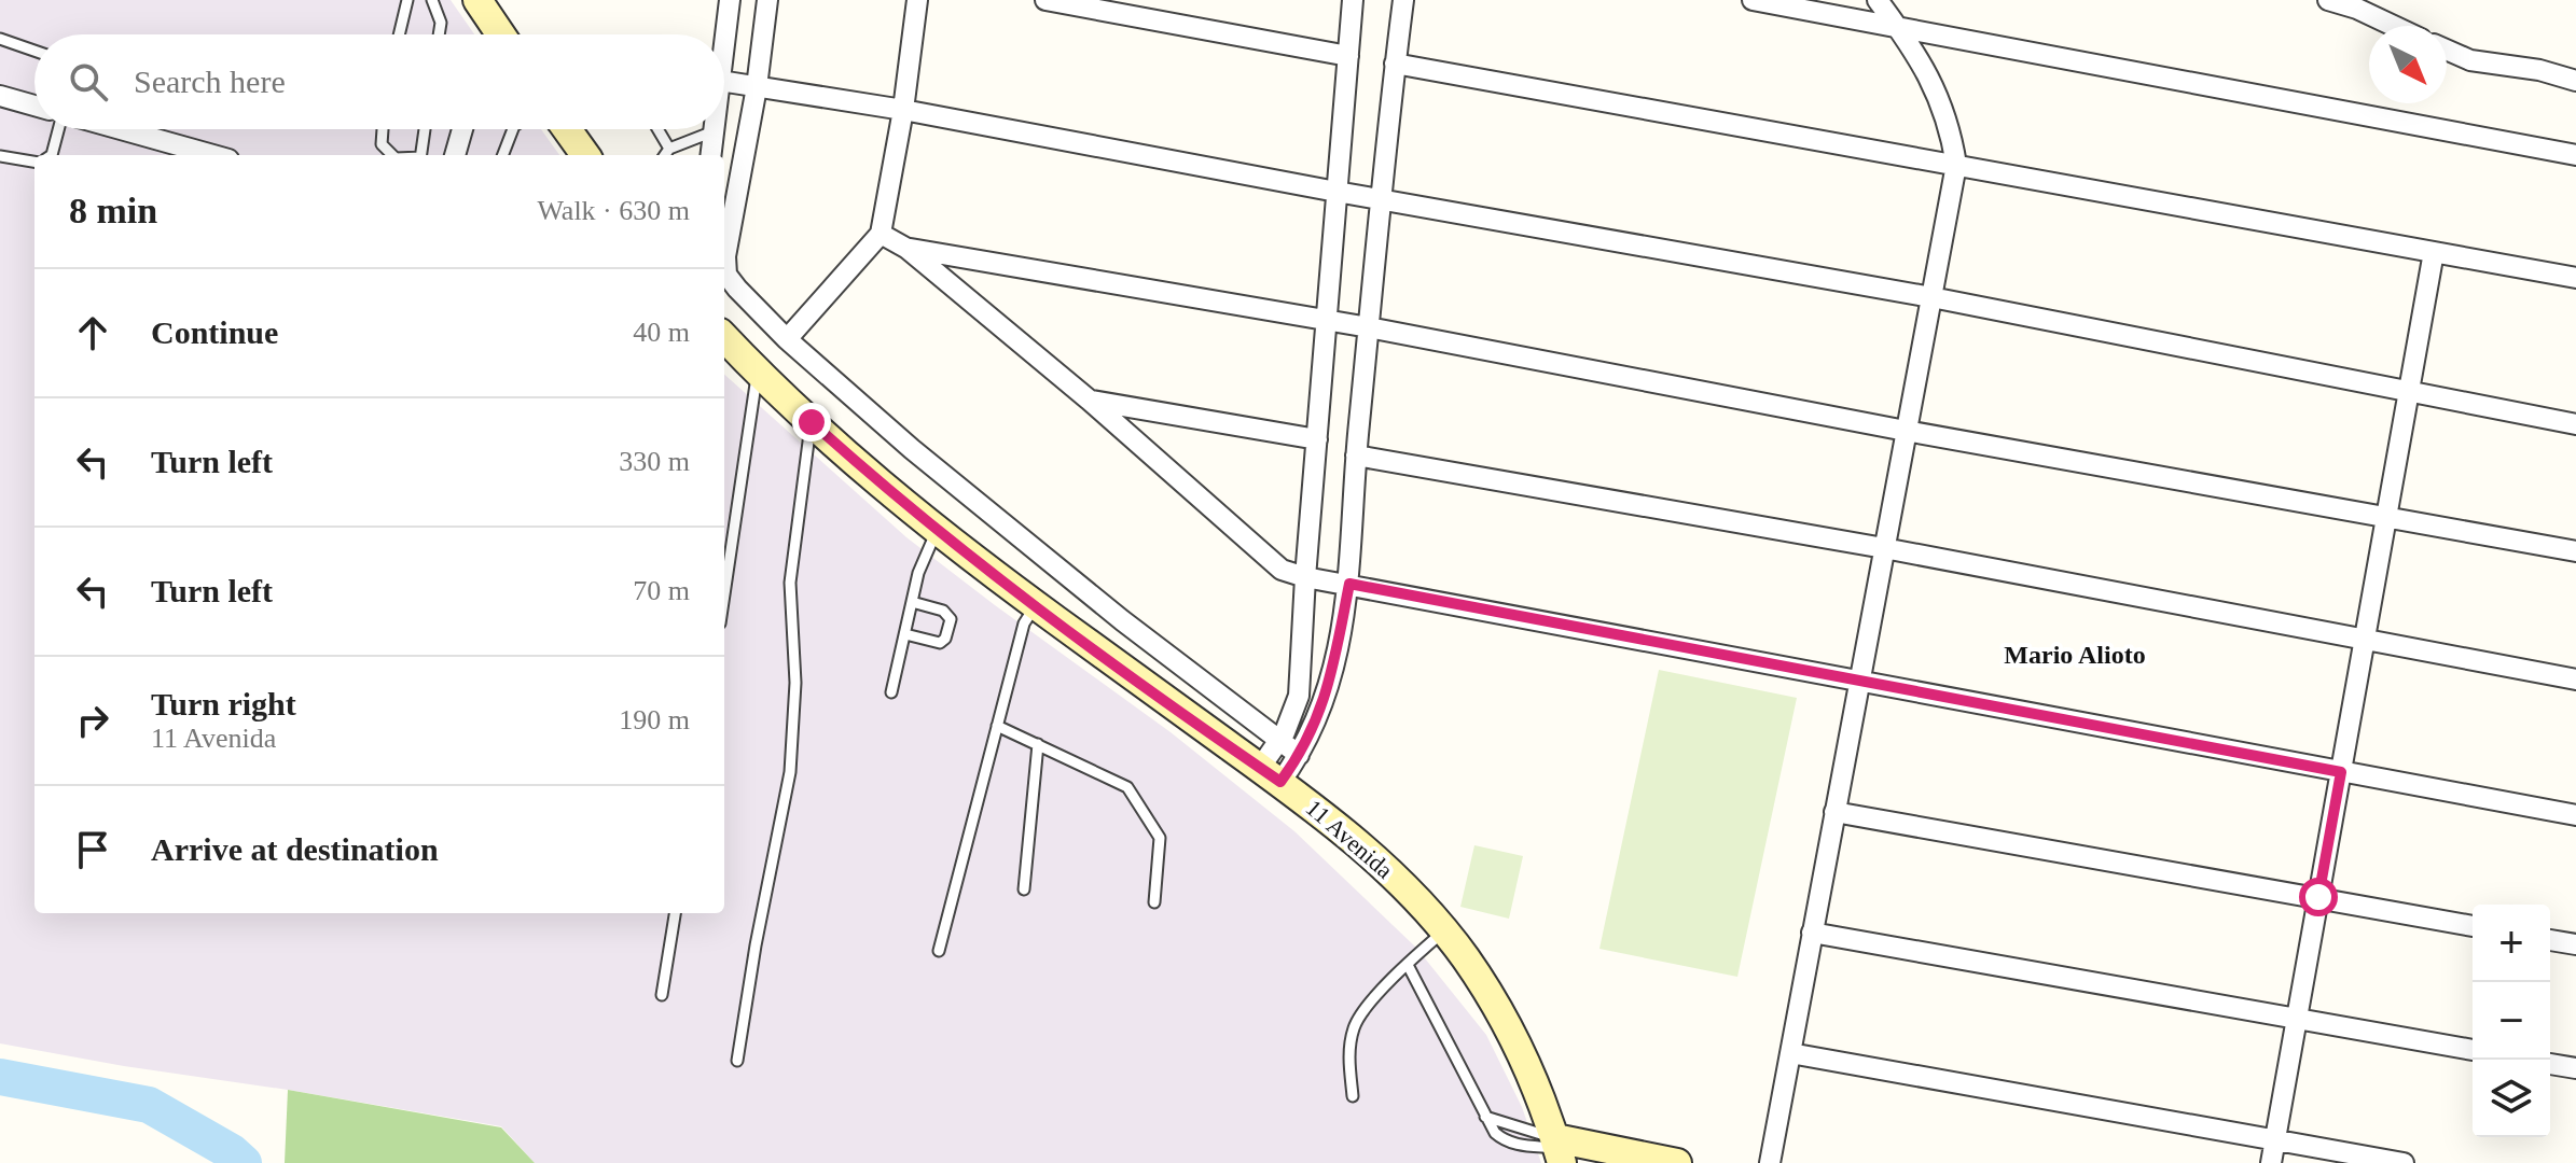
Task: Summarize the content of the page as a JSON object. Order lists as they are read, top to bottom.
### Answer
{
  "streets": {
    "main road": ["11 Avenida"]
  },
  "districts": ["Mario Alioto"],
  "north": "bottom right",
  "page": {
    "search": "Search here",
    "heading": ["8 min", "Walk · 630 m"],
    "list": [
      ["Continue", "40 m"],
      ["Turn left", "330 m"],
      ["Turn left", "70 m"],
      ["Turn right", "11 Avenida", "190 m"],
      "Arrive at destination"
    ],
    "map_buttons": ["+", "−"]
  }
}
